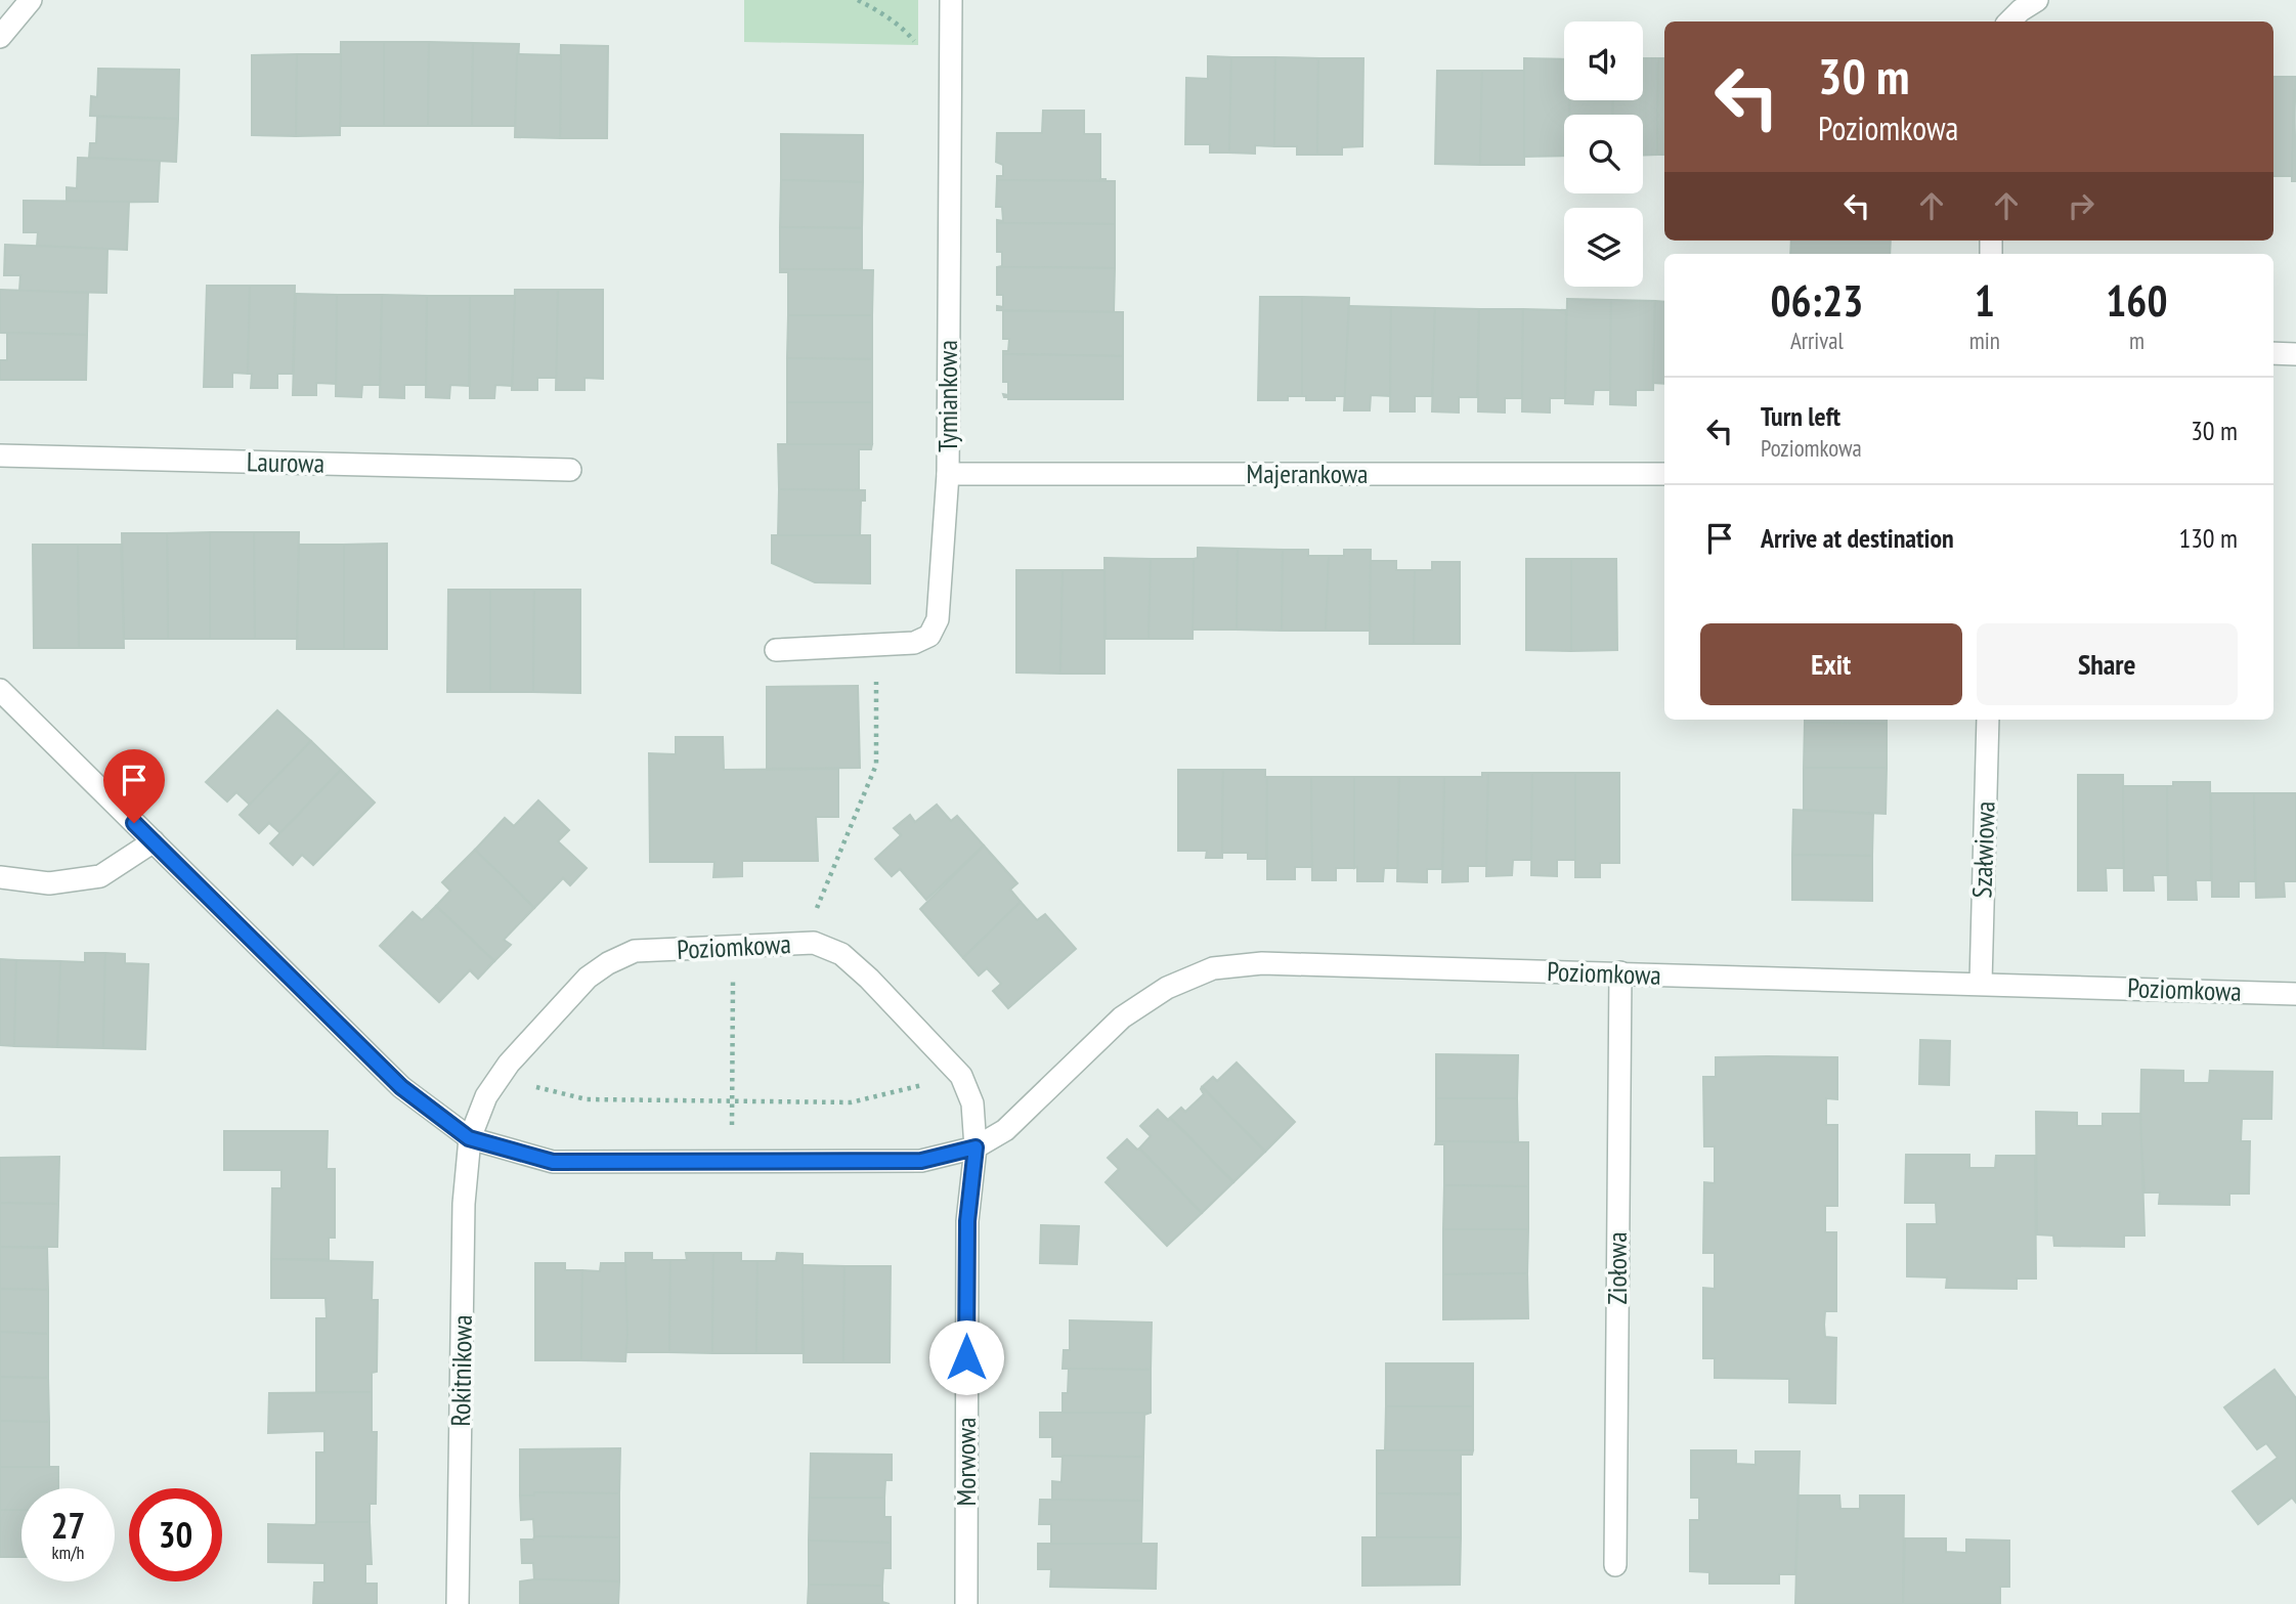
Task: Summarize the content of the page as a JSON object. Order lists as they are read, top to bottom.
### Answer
{
  "streets": {
    "street": [
      "Tymiankowa",
      "Laurowa",
      "Majerankowa",
      "Szałwiowa",
      "Poziomkowa",
      "Ziołowa",
      "Rokitnikowa",
      "Morwowa"
    ]
  },
  "crossings": [
    ["Tymiankowa", "Majerankowa"],
    ["Szałwiowa", "Poziomkowa"],
    ["Poziomkowa", "Ziołowa"],
    ["Poziomkowa", "Rokitnikowa"],
    ["Poziomkowa", "Morwowa"]
  ],
  "page": {
    "turn": ["30 m", "Poziomkowa"],
    "eta": [
      "06:23",
      "Arrival",
      "1",
      "min",
      "160",
      "m"
    ],
    "list": [
      {
        "name": "Turn left",
        "note": "Poziomkowa",
        "value": "30 m"
      },
      {
        "name": "Arrive at destination",
        "value": "130 m"
      }
    ],
    "buttons": ["Exit", "Share"],
    "speed": "27 km/h",
    "limit": "30"
  }
}
